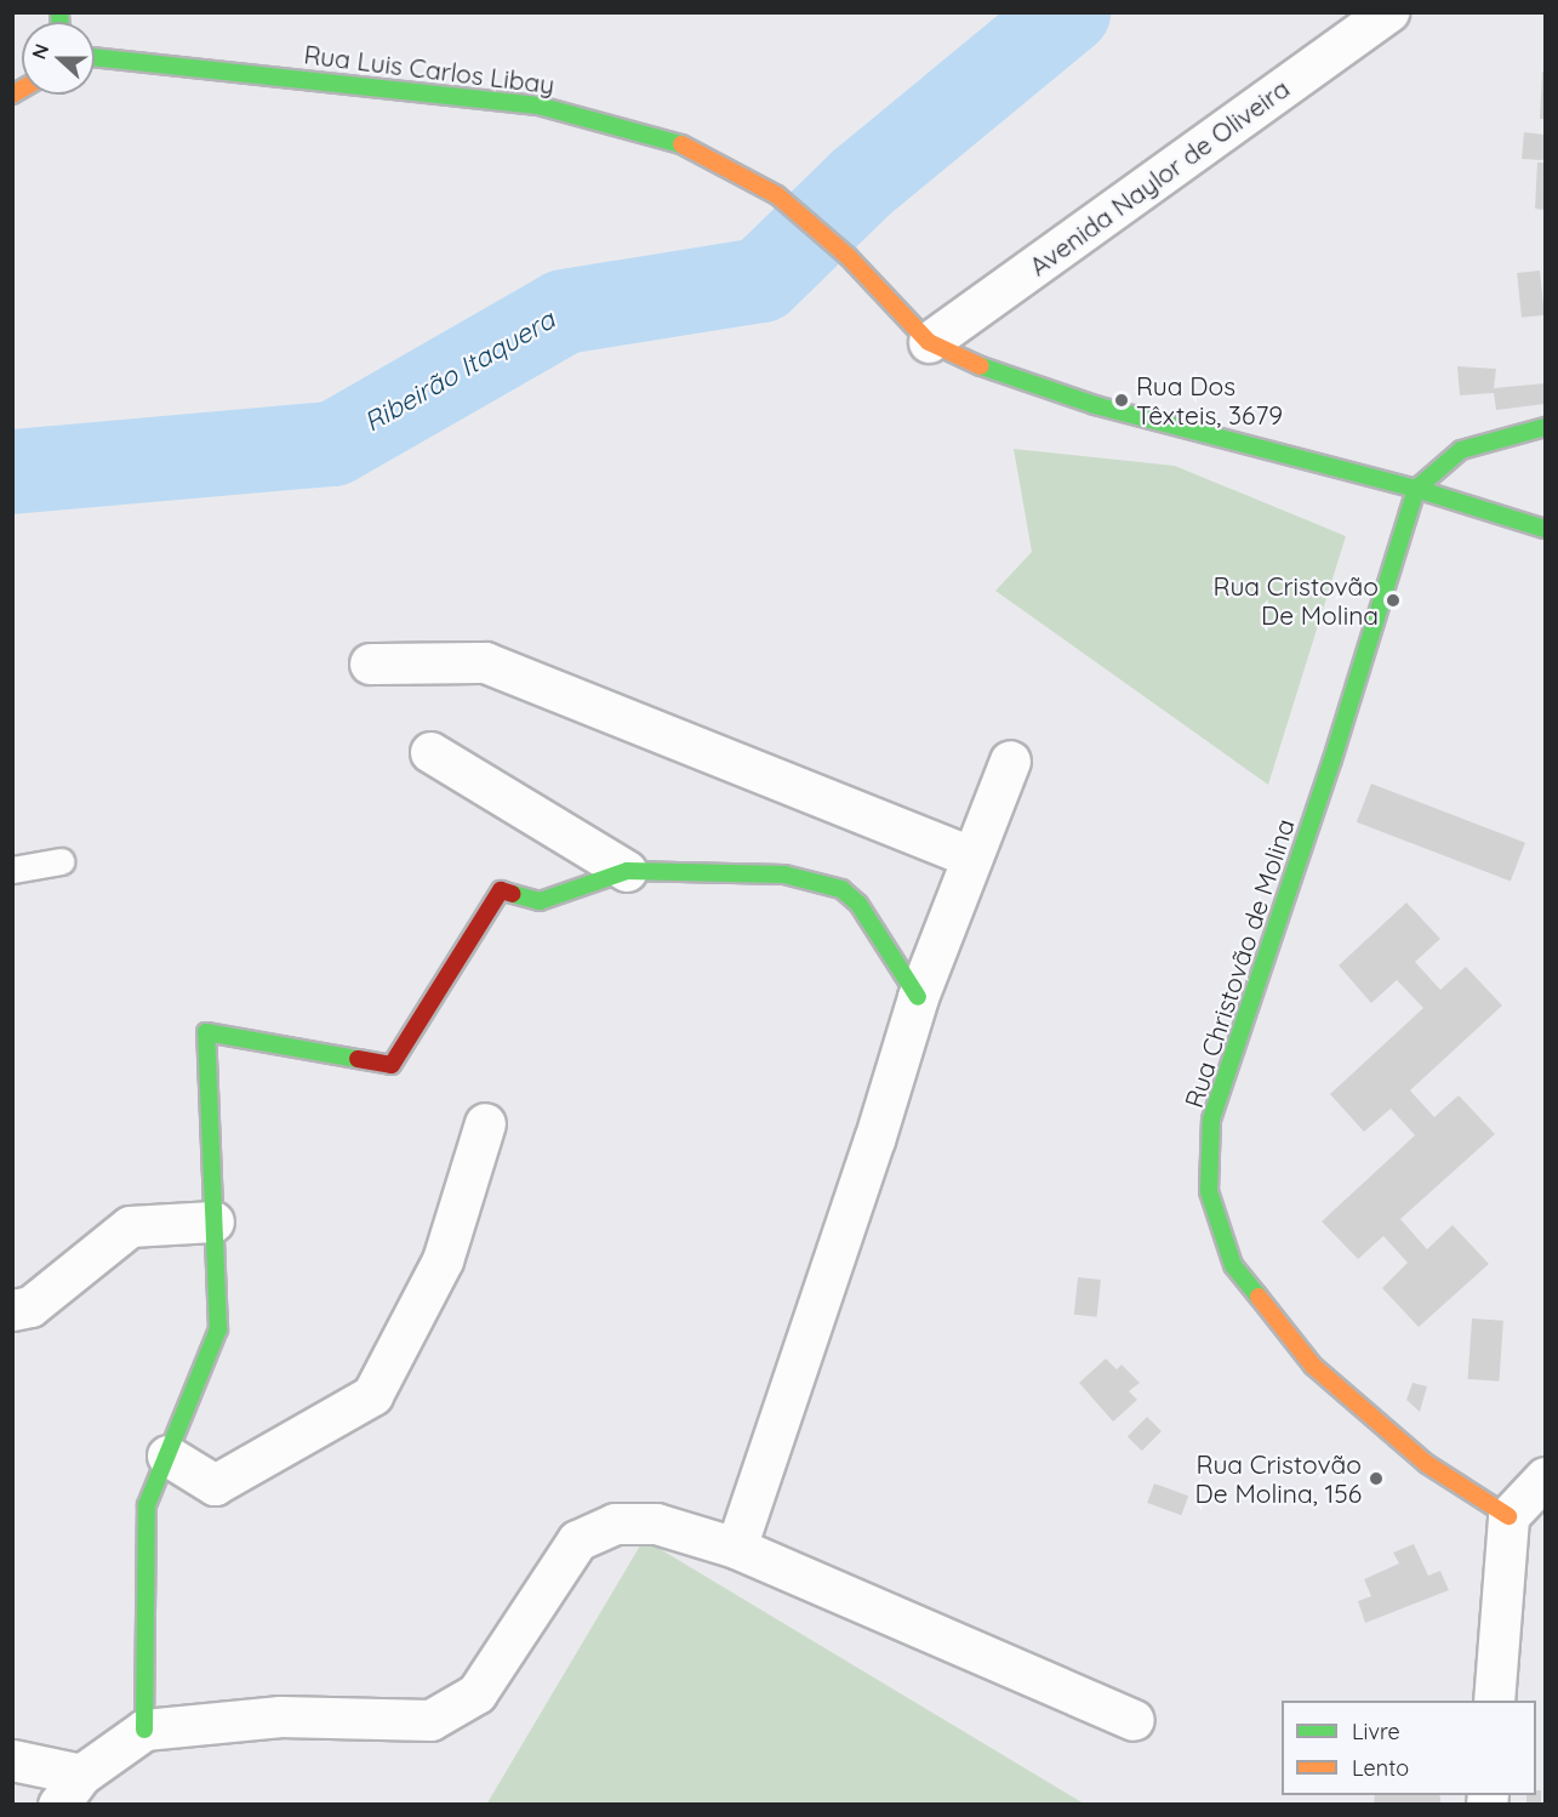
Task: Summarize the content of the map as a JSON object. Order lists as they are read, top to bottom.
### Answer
{
  "streets": {
    "street": ["Rua Luis Carlos Libay", "Avenida Naylor de Oliveira", "Rua Christovão de Molina"]
  },
  "crossings": [
    ["Rua Luis Carlos Libay", "Avenida Naylor de Oliveira"],
    ["Rua Luis Carlos Libay", "Rua Christovão de Molina"]
  ],
  "water": ["Ribeirão Itaquera"],
  "places": ["Rua Dos Têxteis, 3679", "Rua Cristovão De Molina", "Rua Cristovão De Molina, 156"],
  "legend": ["Livre", "Lento"],
  "north": "left"
}
